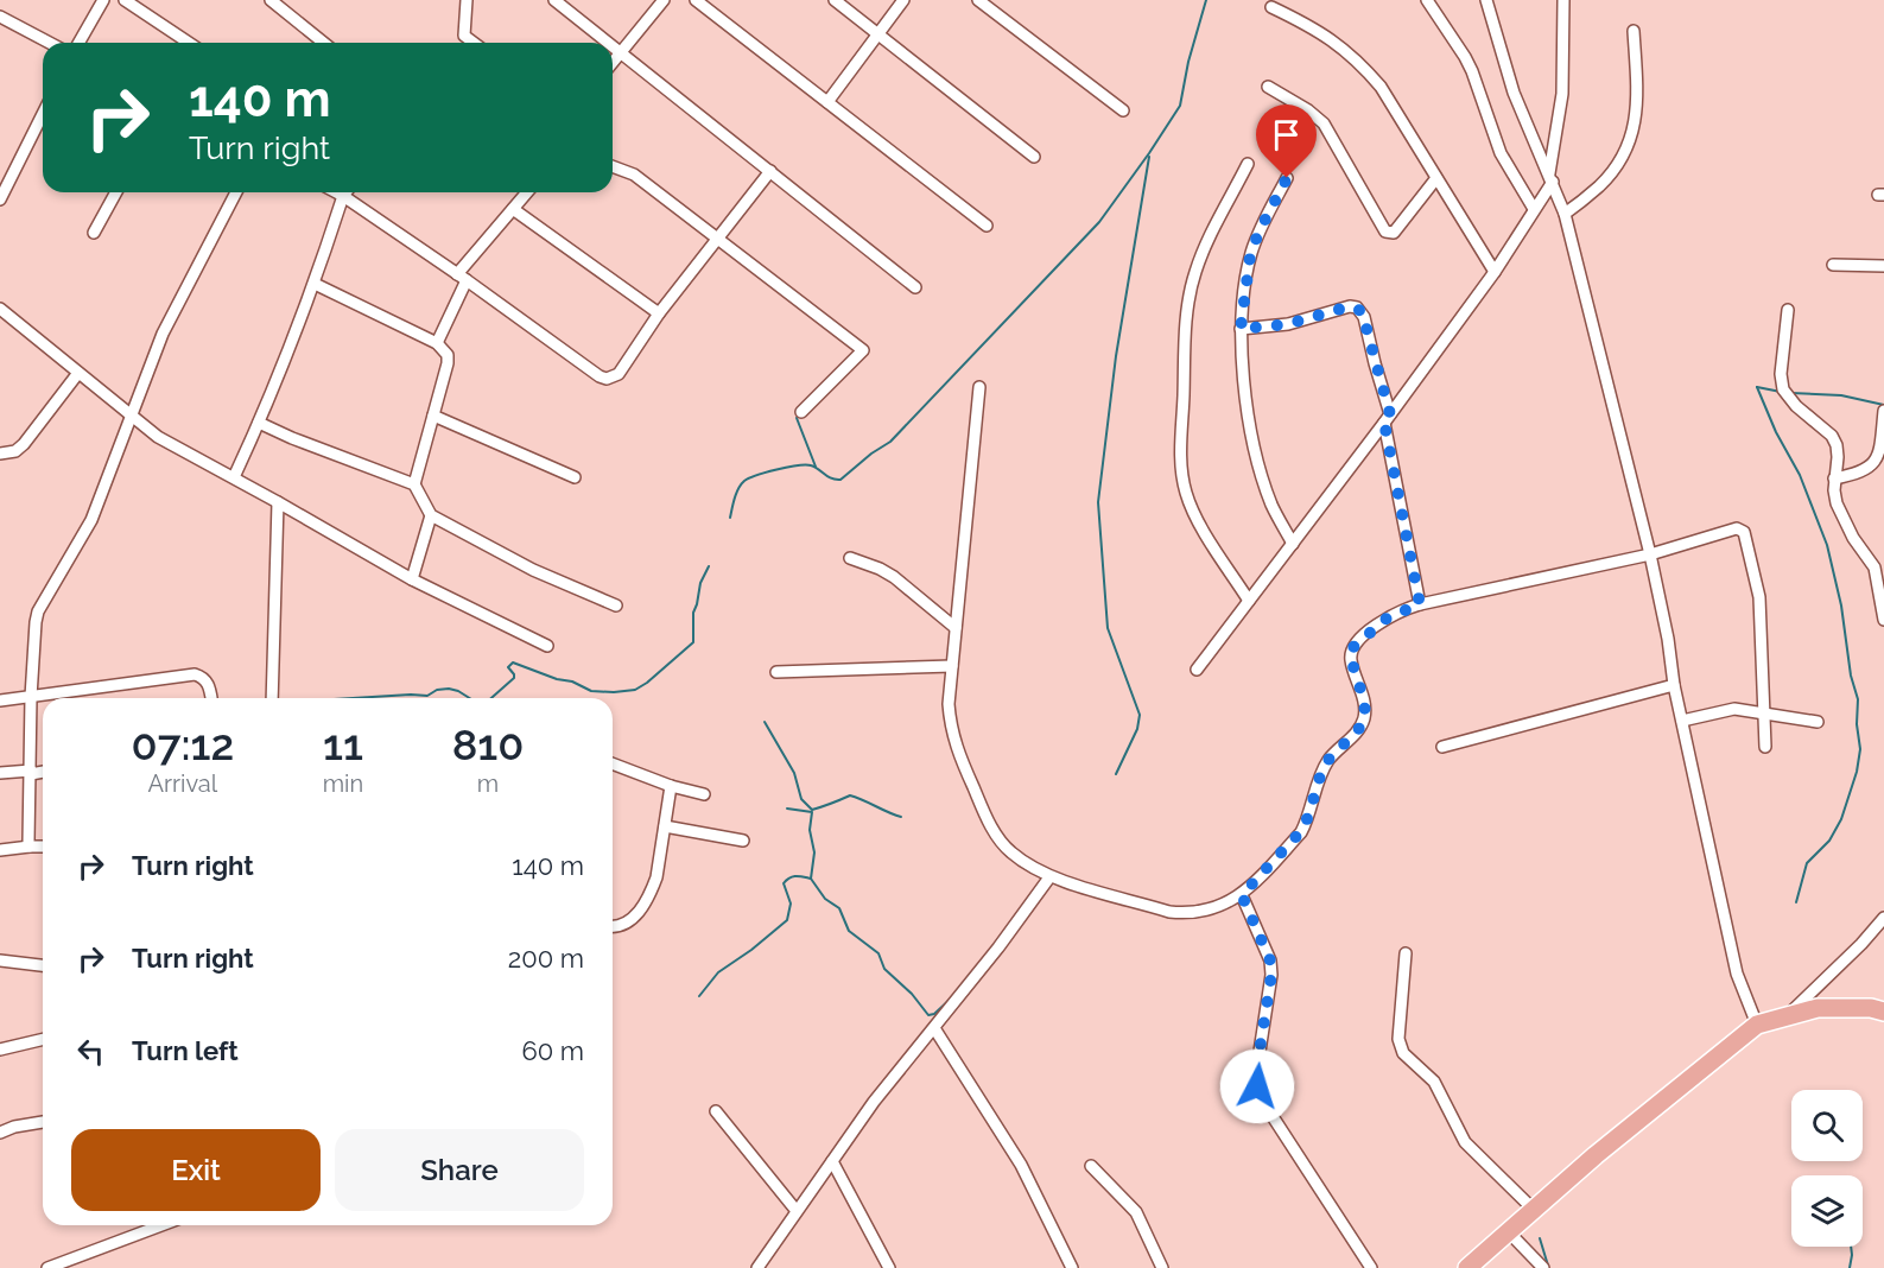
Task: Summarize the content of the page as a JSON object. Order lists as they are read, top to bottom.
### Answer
{
  "page": {
    "turn": ["140 m", "Turn right"],
    "eta": [
      "07:12",
      "Arrival",
      "11",
      "min",
      "810",
      "m"
    ],
    "list": [
      {
        "name": "Turn right",
        "value": "140 m"
      },
      {
        "name": "Turn right",
        "value": "200 m"
      },
      {
        "name": "Turn left",
        "value": "60 m"
      }
    ],
    "buttons": ["Exit", "Share"]
  }
}
